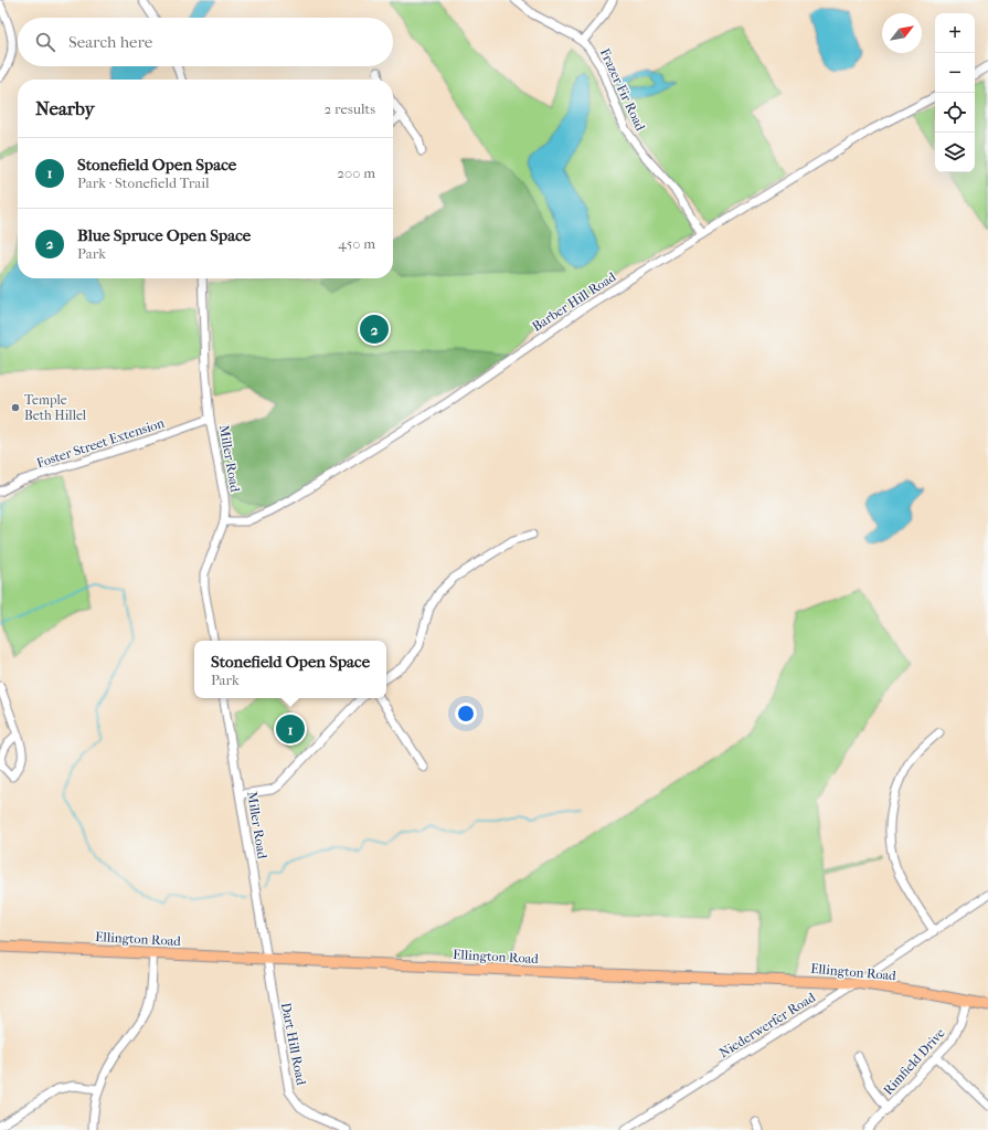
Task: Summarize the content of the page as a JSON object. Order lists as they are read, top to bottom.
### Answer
{
  "streets": {
    "main road": ["Ellington Road"],
    "street": [
      "Frazer Fir Road",
      "Barber Hill Road",
      "Foster Street Extension",
      "Miller Road",
      "Niederwerfer Road",
      "Dart Hill Road",
      "Rimfield Drive"
    ]
  },
  "crossings": [
    ["Frazer Fir Road", "Barber Hill Road"],
    ["Barber Hill Road", "Miller Road"],
    ["Foster Street Extension", "Miller Road"],
    ["Miller Road", "Ellington Road"],
    ["Miller Road", "Dart Hill Road"],
    ["Ellington Road", "Niederwerfer Road"],
    ["Ellington Road", "Dart Hill Road"],
    ["Ellington Road", "Rimfield Drive"]
  ],
  "places": ["Temple Beth Hillel"],
  "north": "top right",
  "page": {
    "map_buttons": ["+", "−"],
    "search": "Search here",
    "heading": ["Nearby", "2 results"],
    "list": [
      {
        "mark": "1",
        "name": "Stonefield Open Space",
        "note": "Park · Stonefield Trail",
        "value": "200 m"
      },
      {
        "mark": "2",
        "name": "Blue Spruce Open Space",
        "note": "Park",
        "value": "450 m"
      }
    ],
    "pins": ["2", "1"],
    "popup": ["Stonefield Open Space", "Park"]
  }
}
